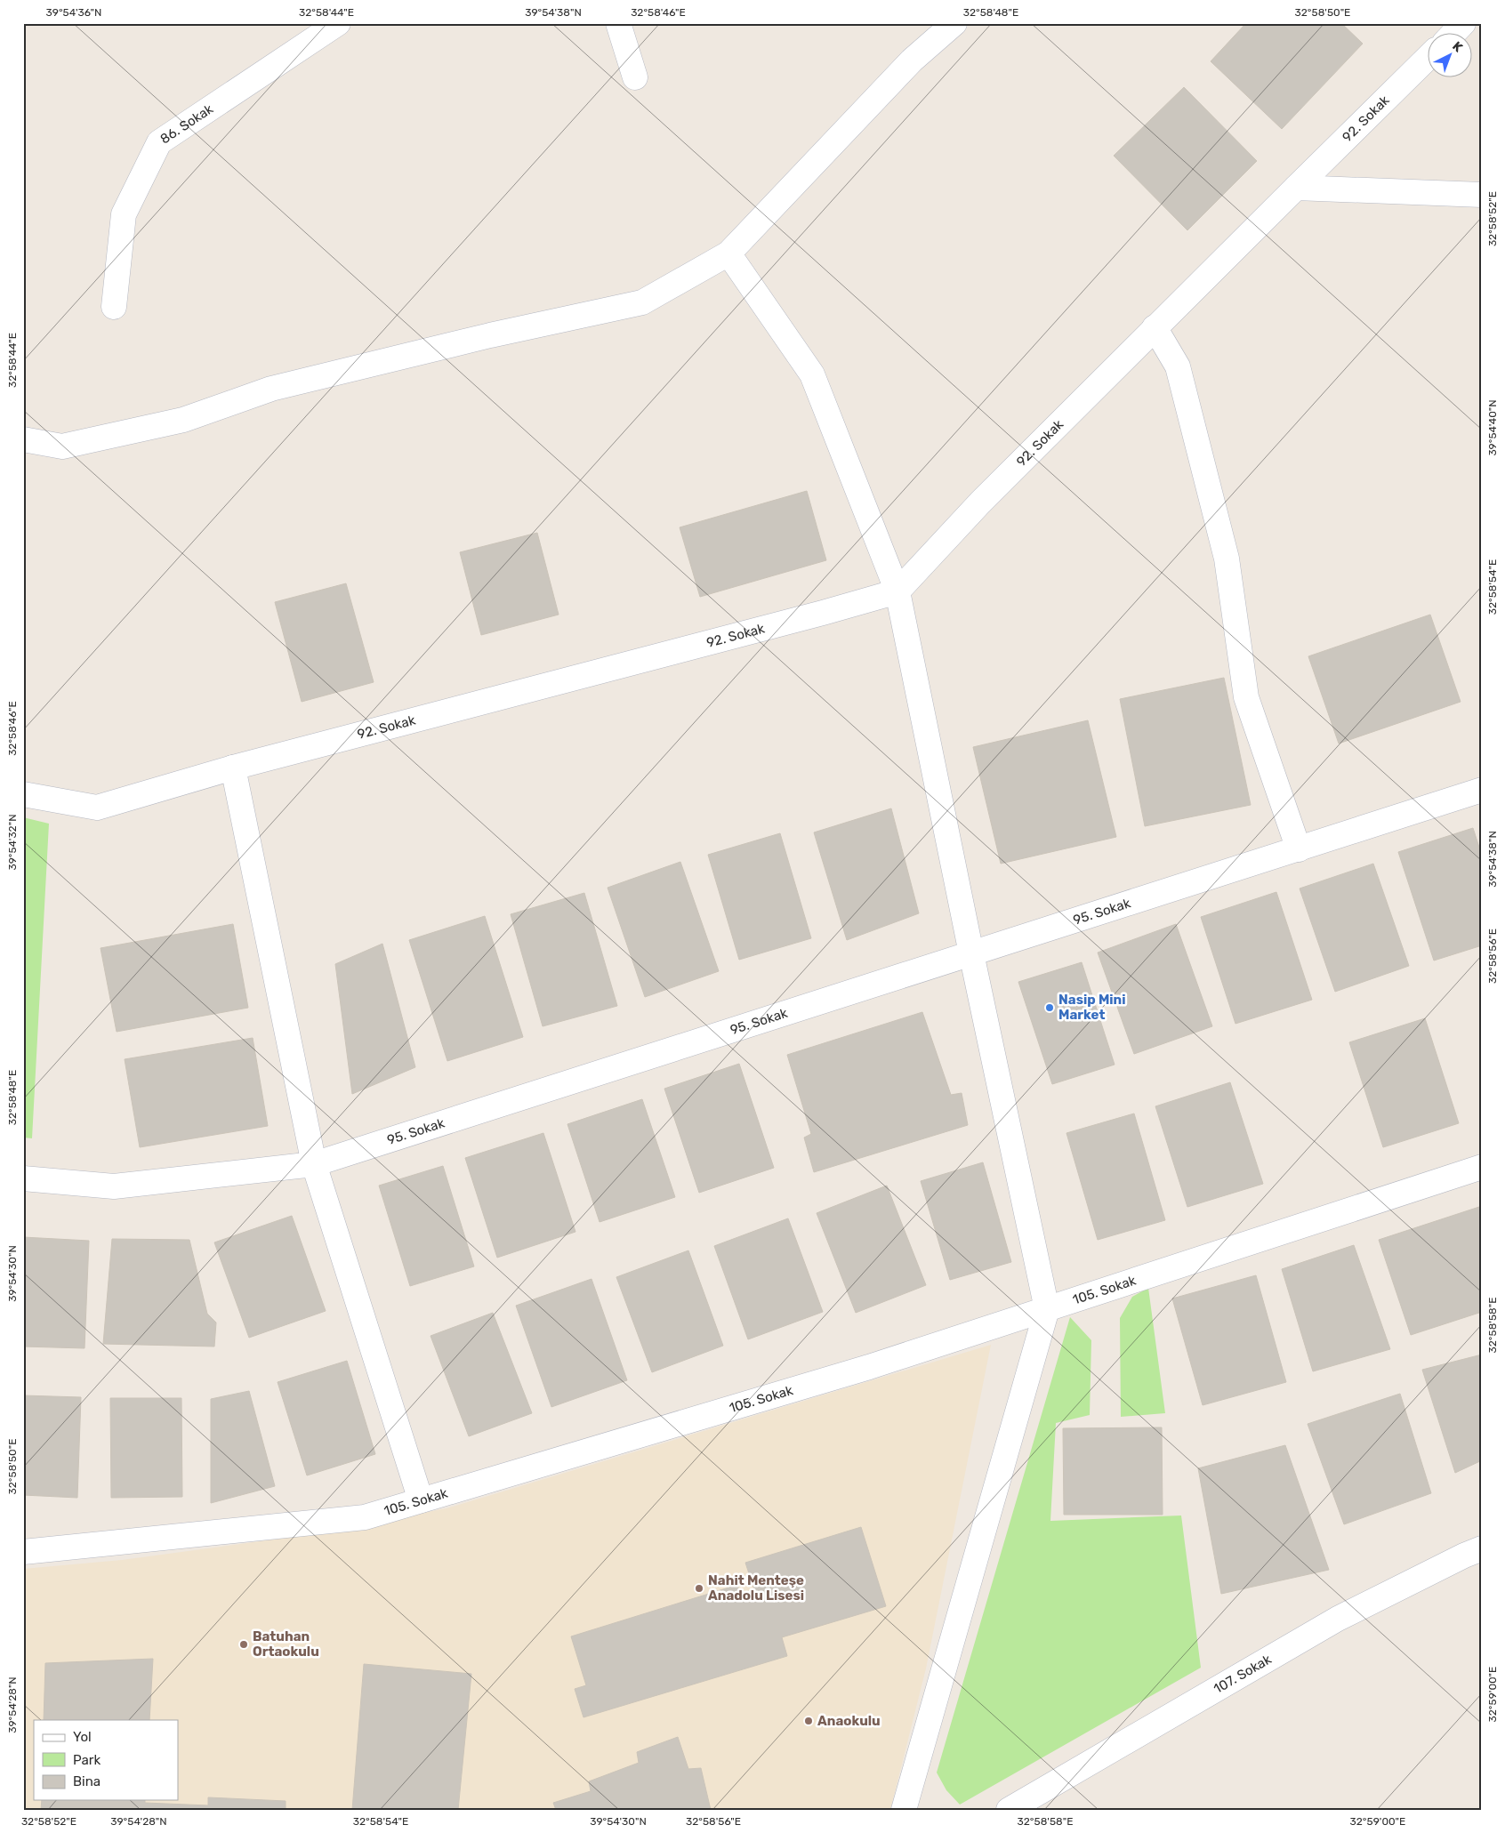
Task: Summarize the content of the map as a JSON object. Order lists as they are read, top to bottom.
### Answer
{
  "streets": {
    "street": [
      "92. Sokak",
      "86. Sokak",
      "95. Sokak",
      "105. Sokak",
      "107. Sokak"
    ]
  },
  "places": [
    "Nasip Mini Market",
    "Nahit Menteşe Anadolu Lisesi",
    "Batuhan Ortaokulu",
    "Anaokulu"
  ],
  "legend": ["Yol", "Park", "Bina"],
  "north": "top right",
  "coordinates": [
    "39°54'36\"N",
    "32°58'44\"E",
    "39°54'38\"N",
    "32°58'46\"E",
    "32°58'48\"E",
    "32°58'50\"E",
    "32°58'52\"E",
    "39°54'40\"N",
    "32°58'54\"E",
    "39°54'32\"N",
    "32°58'56\"E",
    "39°54'30\"N",
    "32°58'58\"E",
    "32°59'00\"E",
    "39°54'28\"N"
  ]
}
